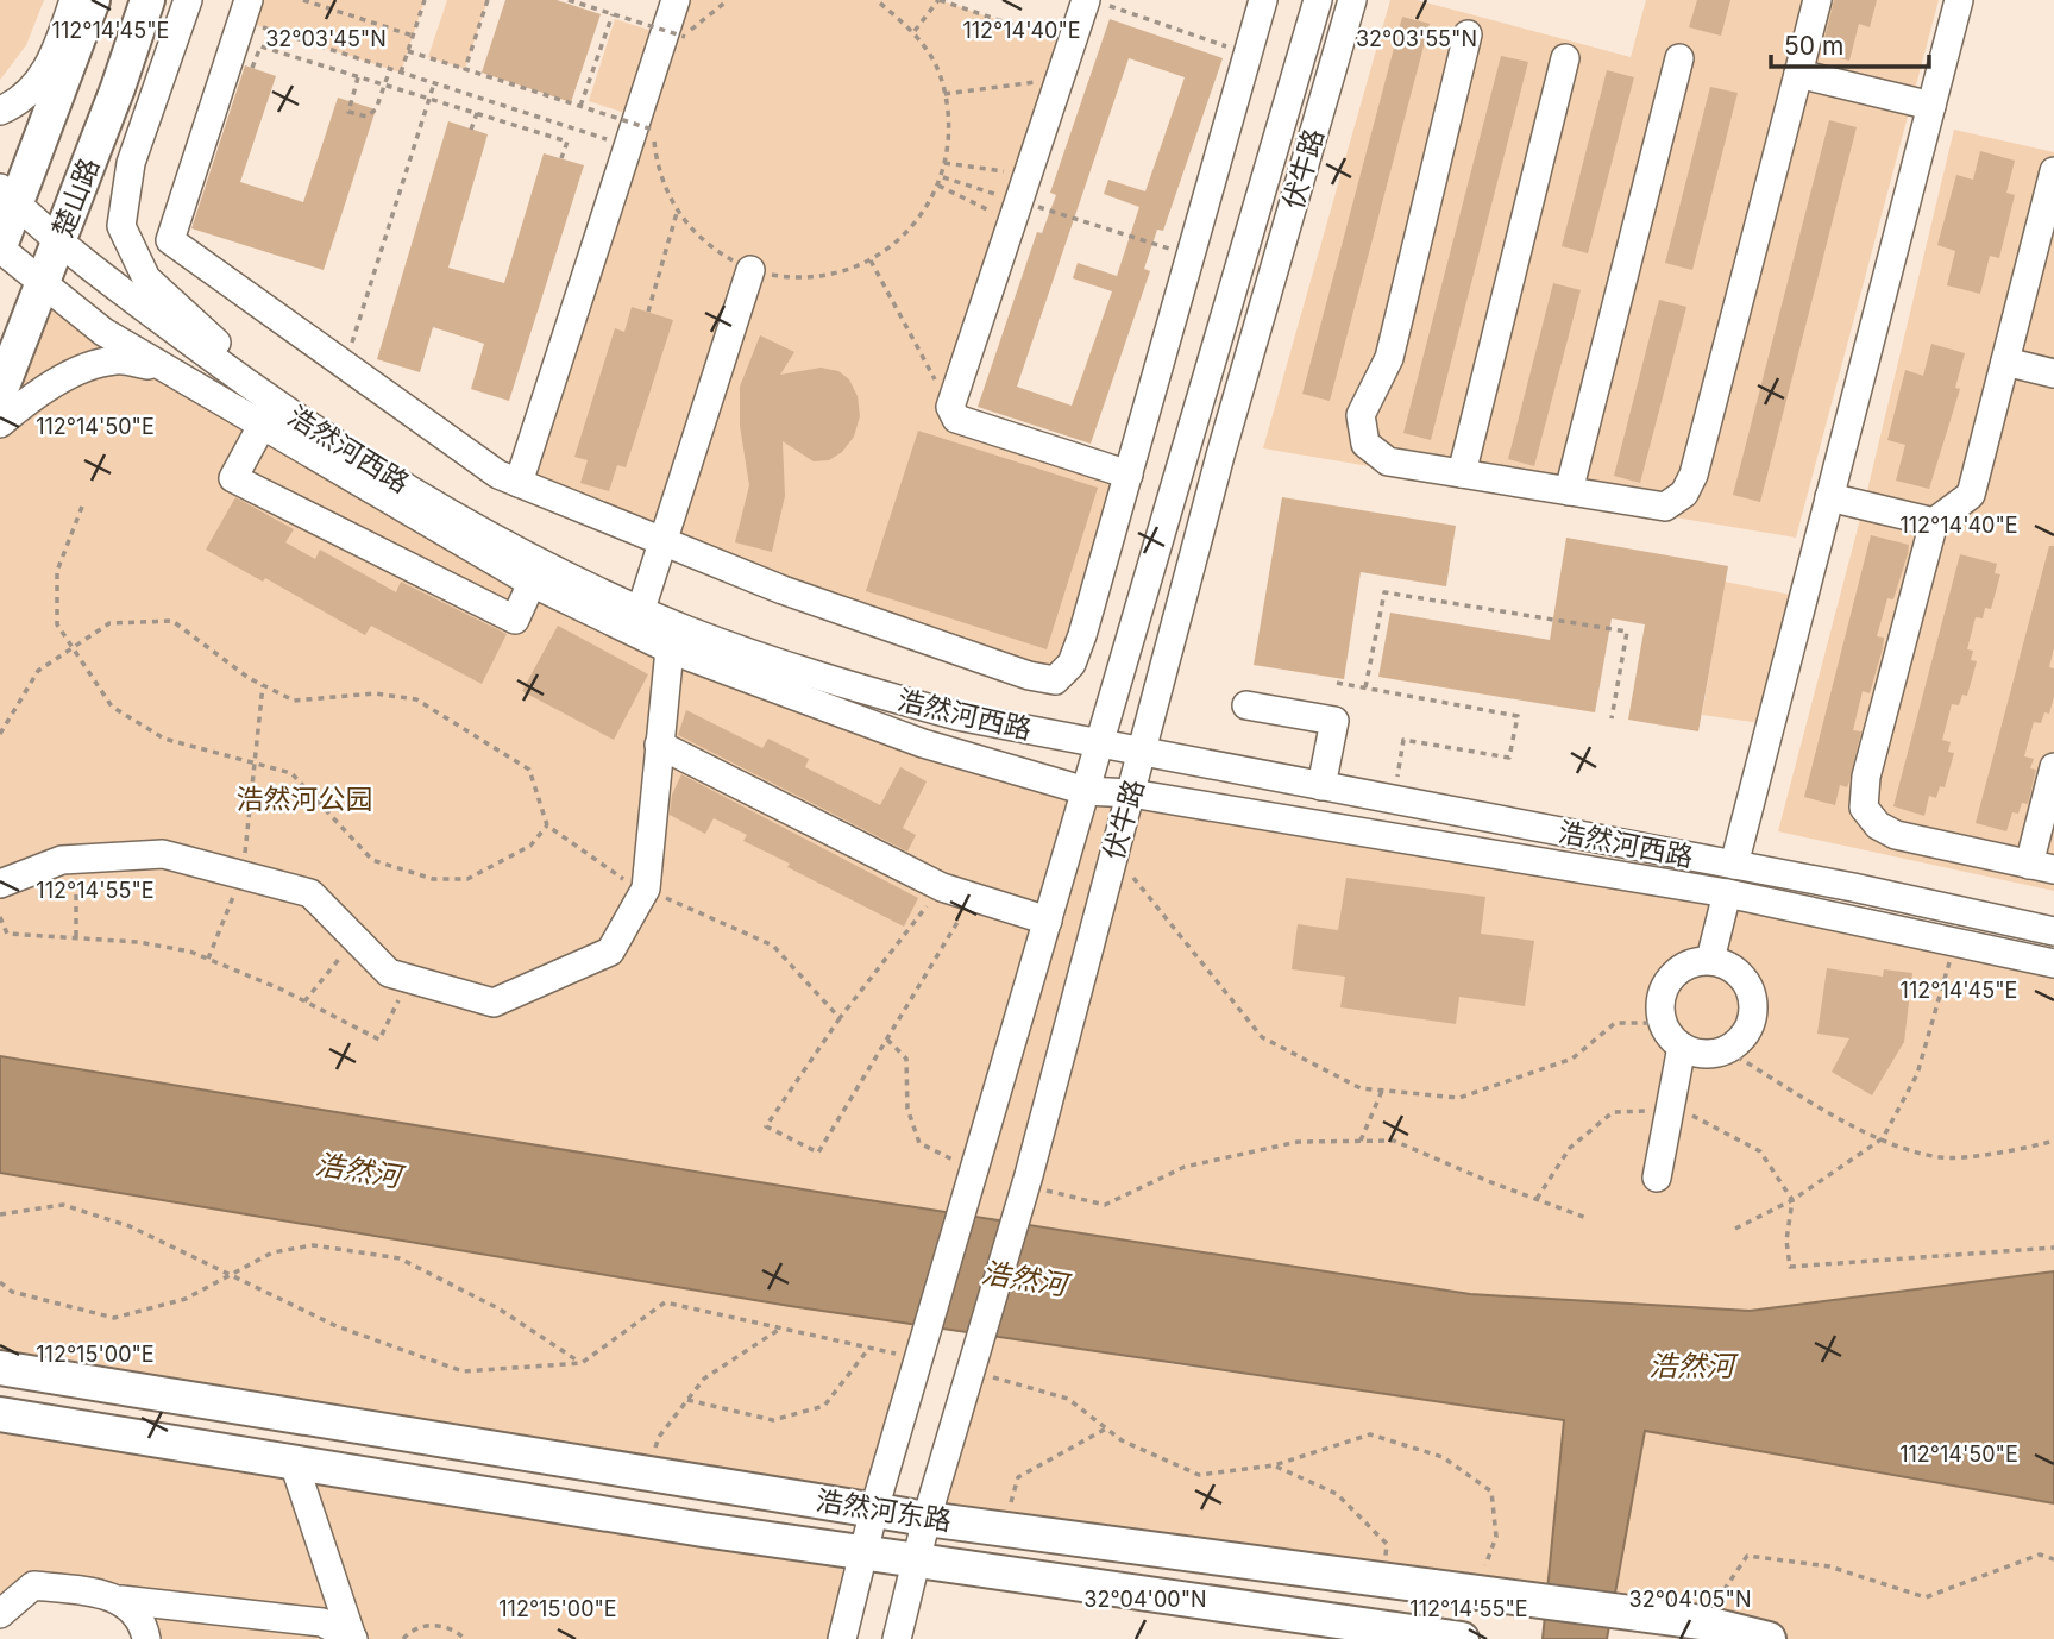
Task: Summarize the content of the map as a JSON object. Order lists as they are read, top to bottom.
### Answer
{
  "streets": {
    "main road": ["楚山路", "浩然河东路"],
    "street": ["伏牛路", "浩然河西路"]
  },
  "crossings": [
    ["伏牛路", "浩然河西路"],
    ["伏牛路", "浩然河东路"],
    ["楚山路", "浩然河西路"]
  ],
  "water": ["浩然河"],
  "parks": ["浩然河公园"],
  "scale_bar": "50 m",
  "coordinates": [
    "112°14'45\"E",
    "112°14'40\"E",
    "32°03'45\"N",
    "32°03'55\"N",
    "112°14'50\"E",
    "112°14'55\"E",
    "112°15'00\"E",
    "32°04'00\"N",
    "32°04'05\"N"
  ]
}
